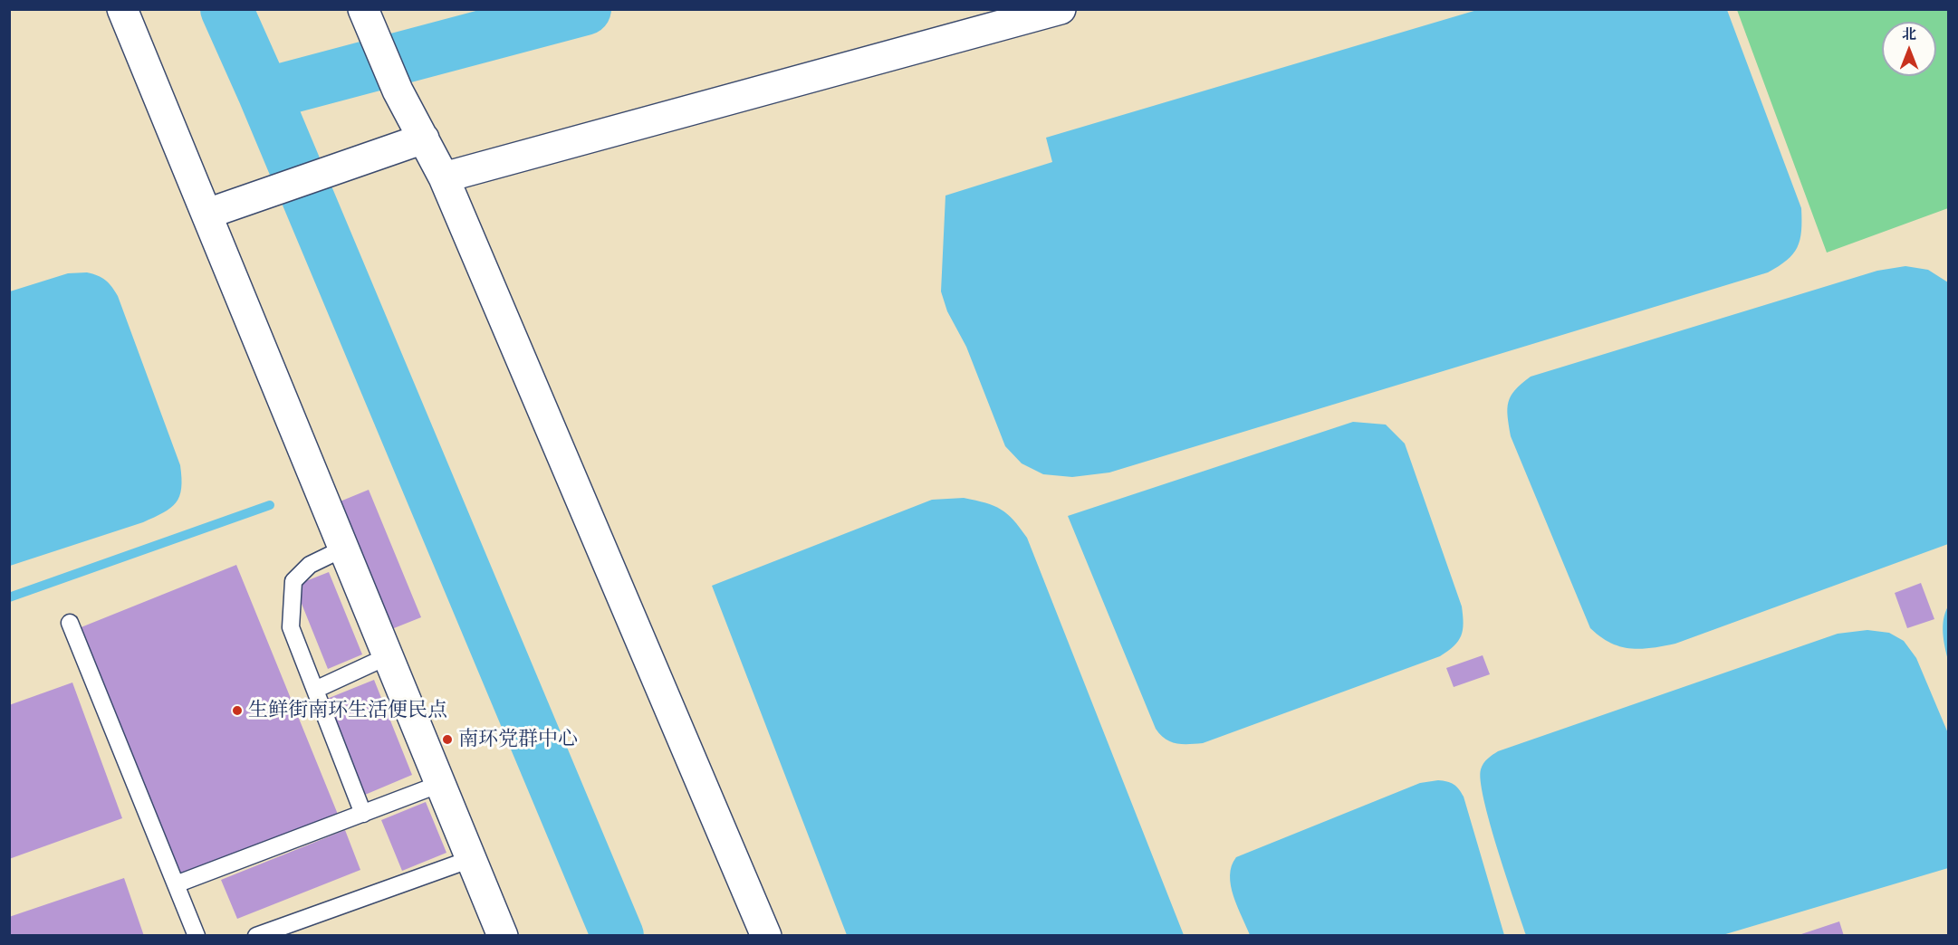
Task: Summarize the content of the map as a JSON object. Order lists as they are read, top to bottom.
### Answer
{
  "places": ["生鲜街南环生活便民点", "南环党群中心"],
  "north": "top"
}
